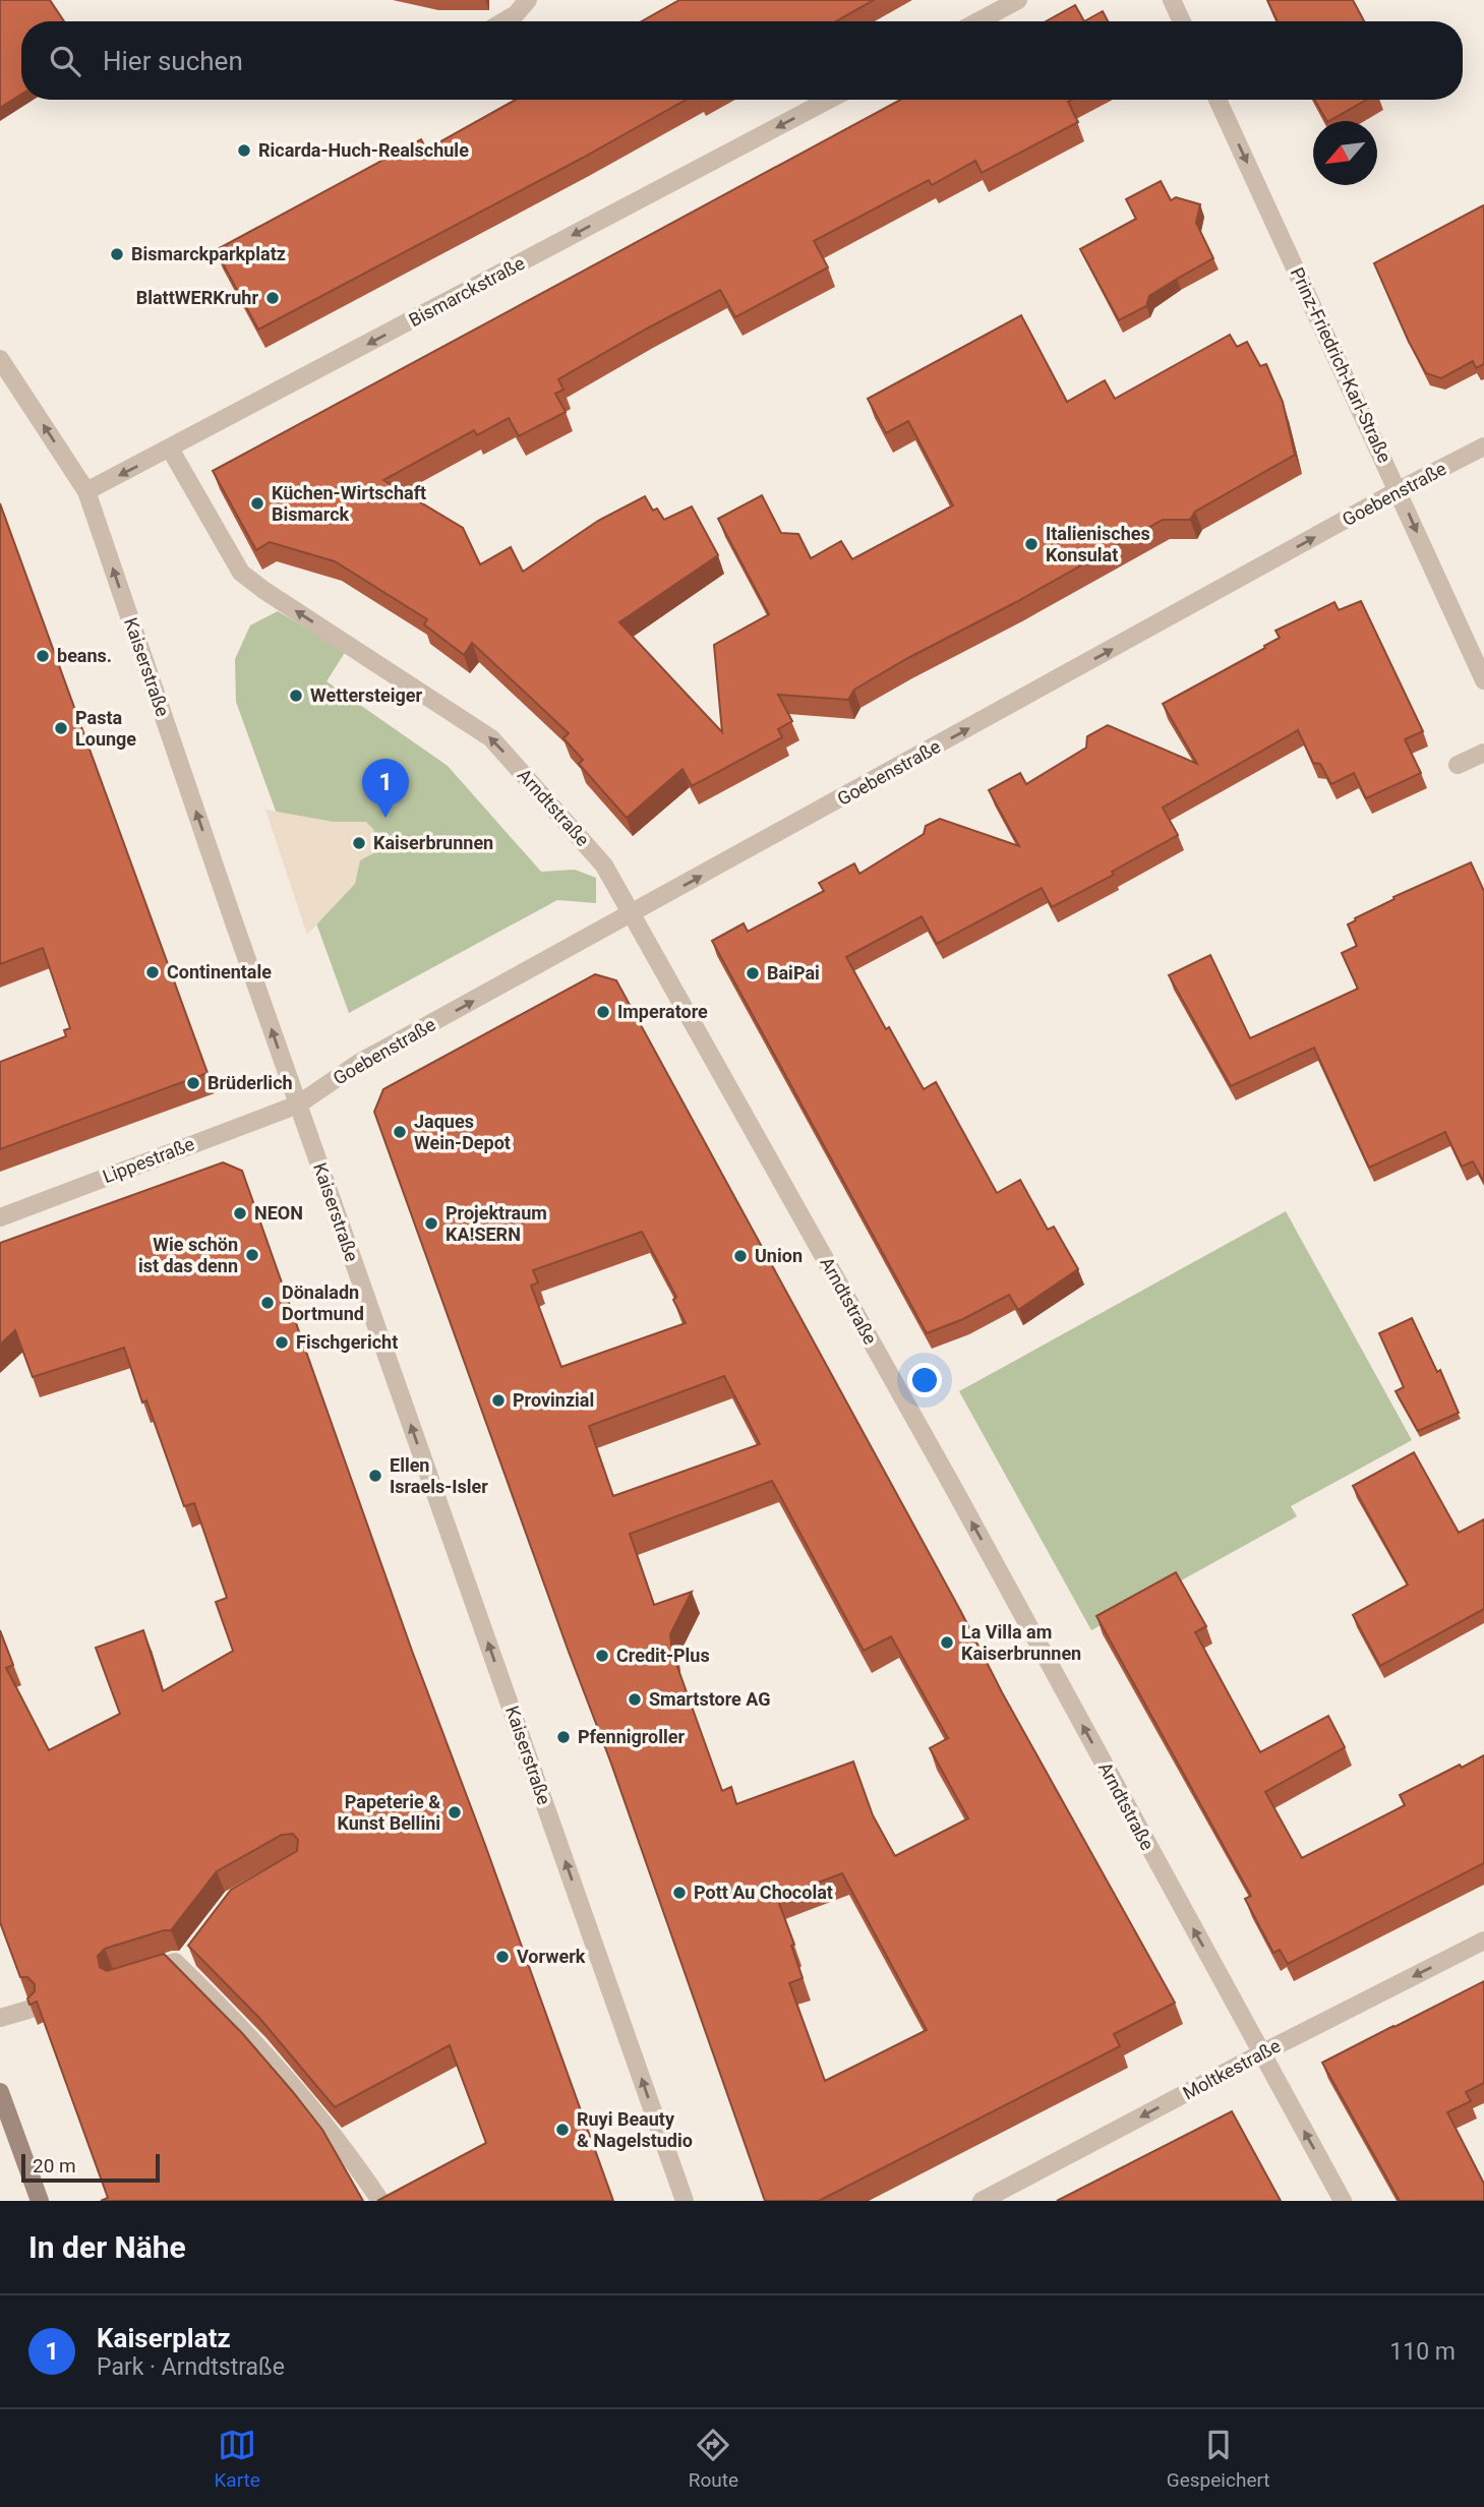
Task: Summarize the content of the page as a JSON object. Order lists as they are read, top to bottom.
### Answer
{
  "streets": {
    "street": [
      "Bismarckstraße",
      "Prinz-Friedrich-Karl-Straße",
      "Goebenstraße",
      "Kaiserstraße",
      "Arndtstraße",
      "Lippestraße",
      "Moltkestraße"
    ]
  },
  "crossings": [
    ["Bismarckstraße", "Kaiserstraße"],
    ["Bismarckstraße", "Arndtstraße"],
    ["Prinz-Friedrich-Karl-Straße", "Goebenstraße"],
    ["Goebenstraße", "Kaiserstraße"],
    ["Goebenstraße", "Arndtstraße"],
    ["Goebenstraße", "Lippestraße"],
    ["Kaiserstraße", "Lippestraße"],
    ["Arndtstraße", "Moltkestraße"]
  ],
  "one_way": [
    "Bismarckstraße",
    "Prinz-Friedrich-Karl-Straße",
    "Goebenstraße",
    "Kaiserstraße",
    "Arndtstraße",
    "Moltkestraße"
  ],
  "places": [
    "Ricarda-Huch-Realschule",
    "Bismarckparkplatz",
    "BlattWERKruhr",
    "Küchen-Wirtschaft Bismarck",
    "Italienisches Konsulat",
    "beans.",
    "Wettersteiger",
    "Pasta Lounge",
    "Kaiserbrunnen",
    "Continentale",
    "BaiPai",
    "Imperatore",
    "Brüderlich",
    "Jaques Wein-Depot",
    "NEON",
    "Projektraum KA!SERN",
    "Wie schön ist das denn",
    "Union",
    "Dönaladn Dortmund",
    "Fischgericht",
    "Provinzial",
    "Ellen Israels-Isler",
    "La Villa am Kaiserbrunnen",
    "Credit-Plus",
    "Smartstore AG",
    "Pfennigroller",
    "Papeterie & Kunst Bellini",
    "Pott Au Chocolat",
    "Vorwerk",
    "Ruyi Beauty & Nagelstudio"
  ],
  "scale_bar": "20 m",
  "north": "bottom left",
  "page": {
    "search": "Hier suchen",
    "pins": "1",
    "scale": "20 m",
    "heading": "In der Nähe",
    "list": [
      {
        "mark": "1",
        "name": "Kaiserplatz",
        "note": "Park · Arndtstraße",
        "value": "110 m"
      }
    ],
    "nav": ["Karte", "Route", "Gespeichert"]
  }
}
